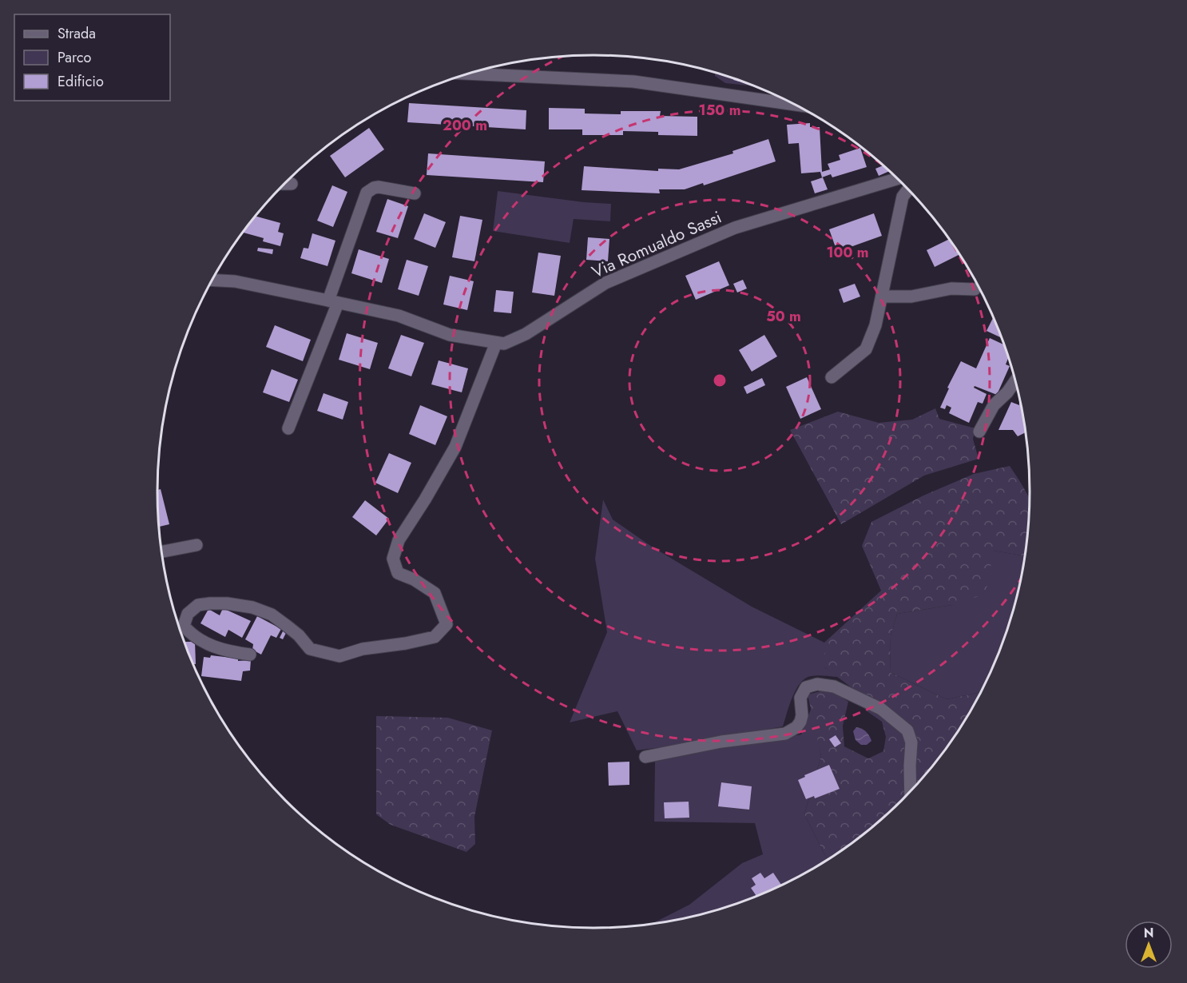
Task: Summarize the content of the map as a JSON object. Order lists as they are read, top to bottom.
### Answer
{
  "streets": {
    "street": ["Via Romualdo Sassi"]
  },
  "legend": ["Strada", "Parco", "Edificio"],
  "north": "top",
  "rings": [
    "150 m",
    "200 m",
    "100 m",
    "50 m"
  ]
}
